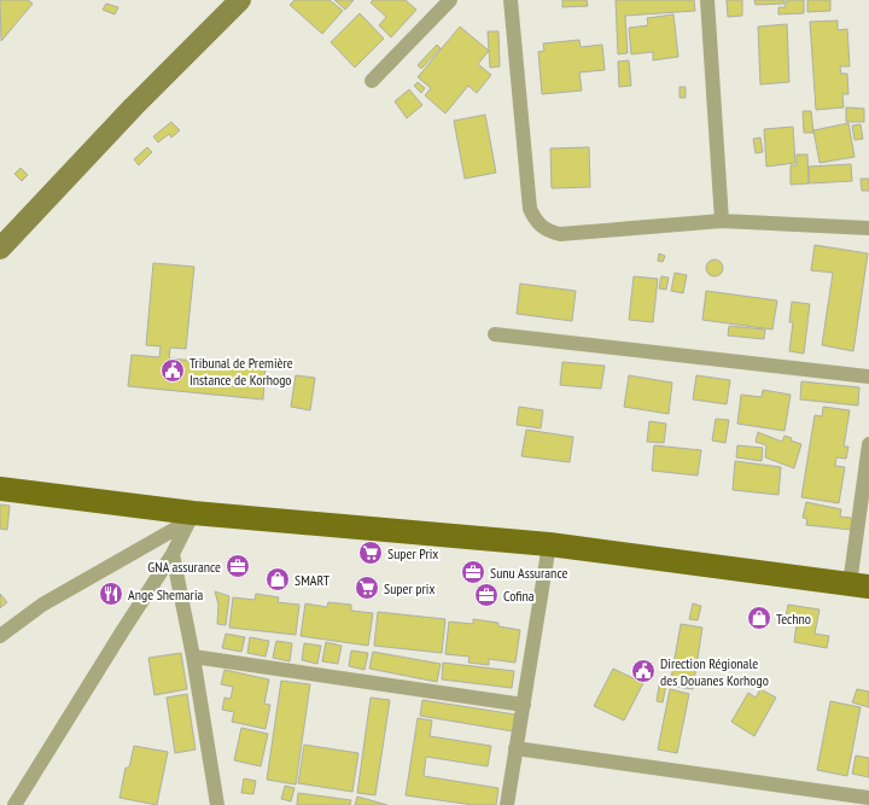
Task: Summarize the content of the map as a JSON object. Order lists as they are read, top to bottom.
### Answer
{
  "places": {
    "public building": ["Tribunal de Première Instance de Korhogo", "Direction Régionale des Douanes Korhogo"],
    "supermarket": ["Super Prix", "Super prix"],
    "office": ["GNA assurance", "Sunu Assurance", "Cofina"],
    "shop": ["SMART", "Techno"],
    "restaurant": ["Ange Shemaria"]
  }
}
